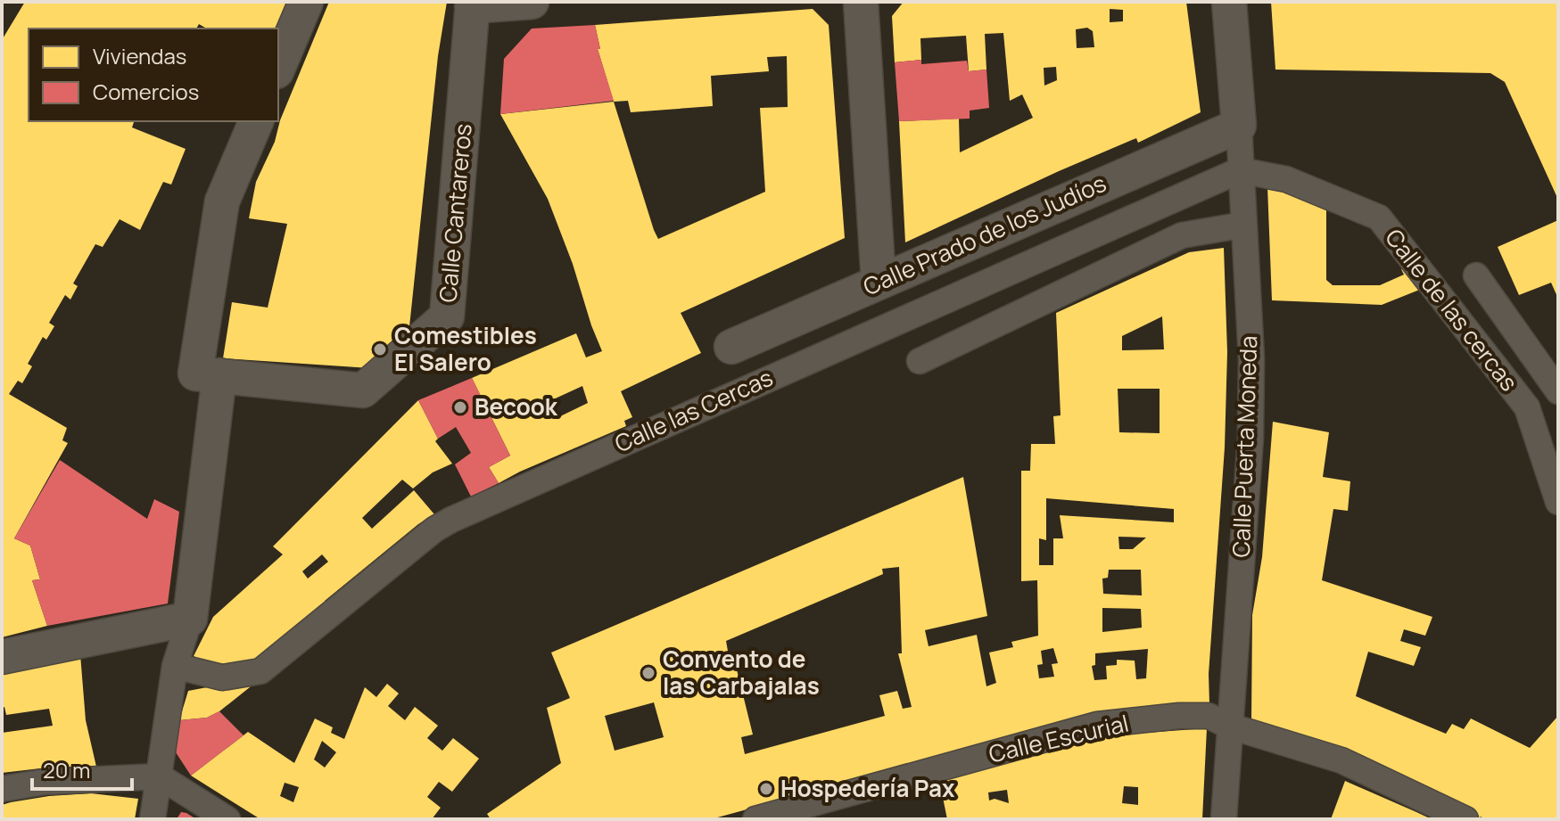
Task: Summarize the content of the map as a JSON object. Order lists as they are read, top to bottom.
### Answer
{
  "streets": {
    "street": [
      "Calle Cantareros",
      "Calle Prado de los Judíos",
      "Calle de las cercas",
      "Calle las Cercas",
      "Calle Puerta Moneda",
      "Calle Escurial"
    ]
  },
  "crossings": [
    ["Calle Prado de los Judíos", "Calle Puerta Moneda"],
    ["Calle de las cercas", "Calle las Cercas"],
    ["Calle de las cercas", "Calle Puerta Moneda"],
    ["Calle las Cercas", "Calle Puerta Moneda"],
    ["Calle Puerta Moneda", "Calle Escurial"]
  ],
  "places": [
    "Comestibles El Salero",
    "Becook",
    "Convento de las Carbajalas",
    "Hospedería Pax"
  ],
  "legend": ["Viviendas", "Comercios"],
  "scale_bar": "20 m"
}
